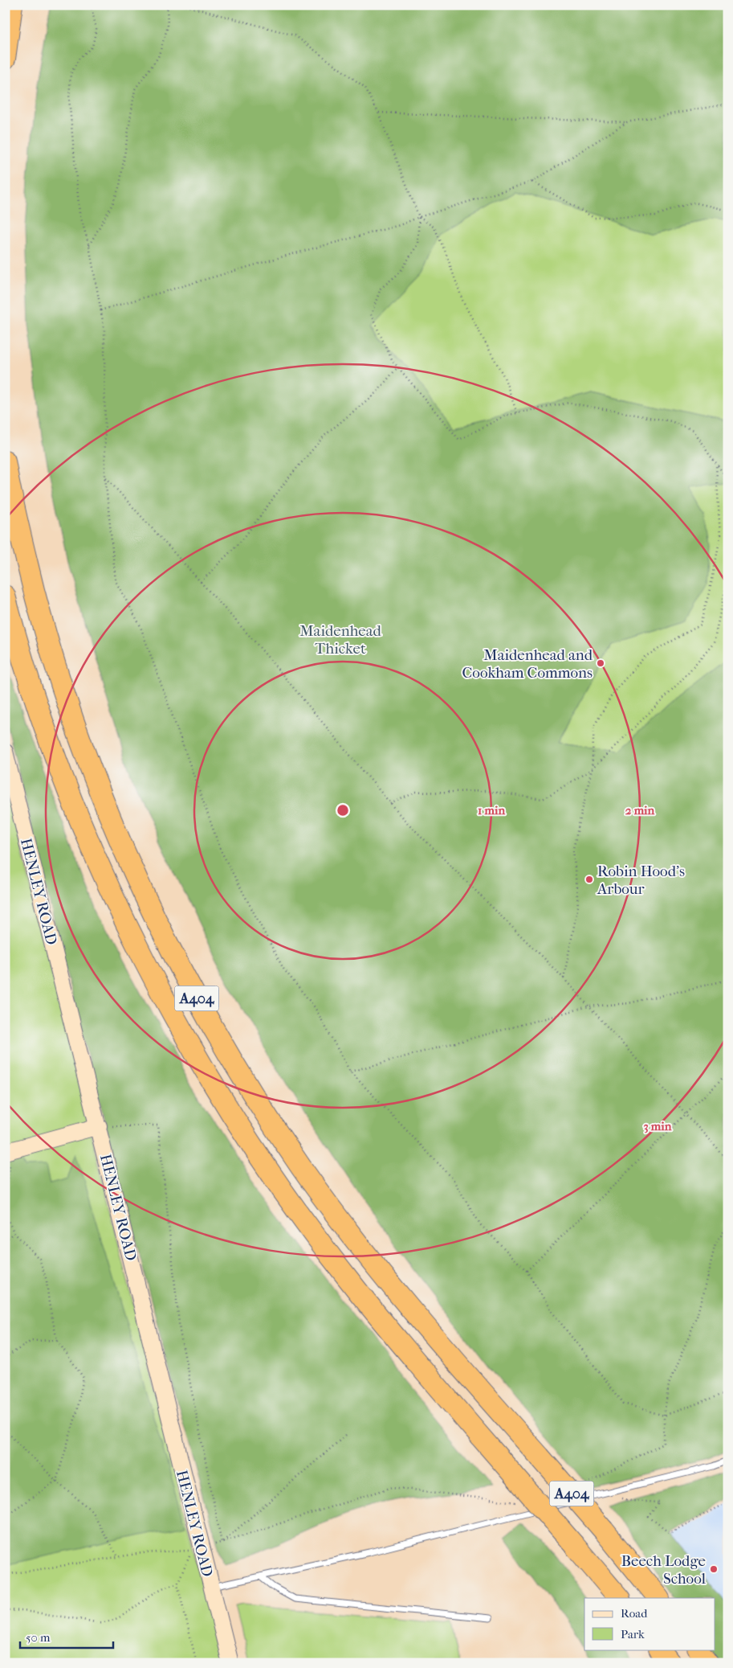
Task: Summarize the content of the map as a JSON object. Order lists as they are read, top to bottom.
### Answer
{
  "streets": {
    "highway": ["A404"],
    "street": ["HENLEY ROAD"]
  },
  "parks": ["Maidenhead Thicket"],
  "places": ["Maidenhead and Cookham Commons", "Robin Hood's Arbour", "Beech Lodge School"],
  "legend": ["Road", "Park"],
  "scale_bar": "50 m",
  "rings": ["1 min", "2 min", "3 min"]
}
